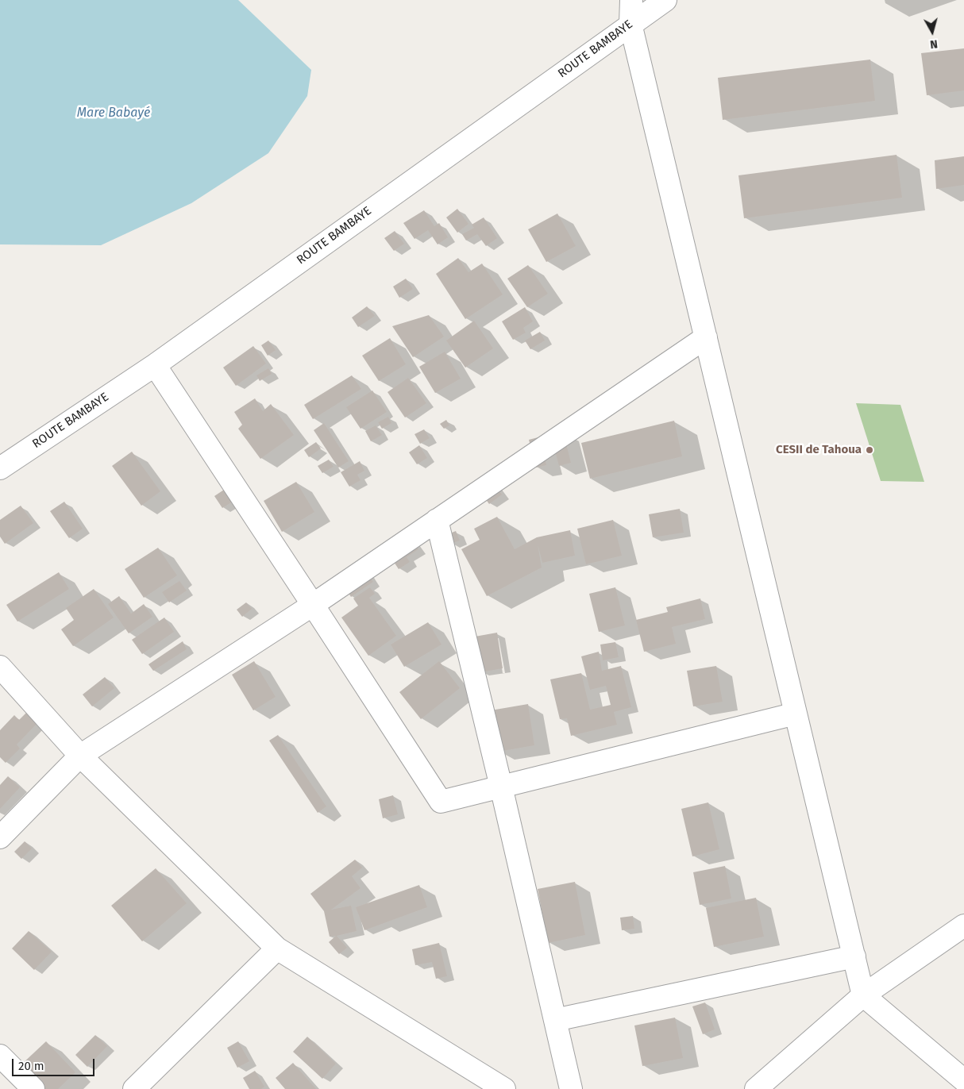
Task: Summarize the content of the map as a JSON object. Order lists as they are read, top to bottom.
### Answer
{
  "streets": {
    "street": ["ROUTE BAMBAYE"]
  },
  "water": ["Mare Babayé"],
  "places": ["CESII de Tahoua"],
  "scale_bar": "20 m",
  "north": "bottom"
}
